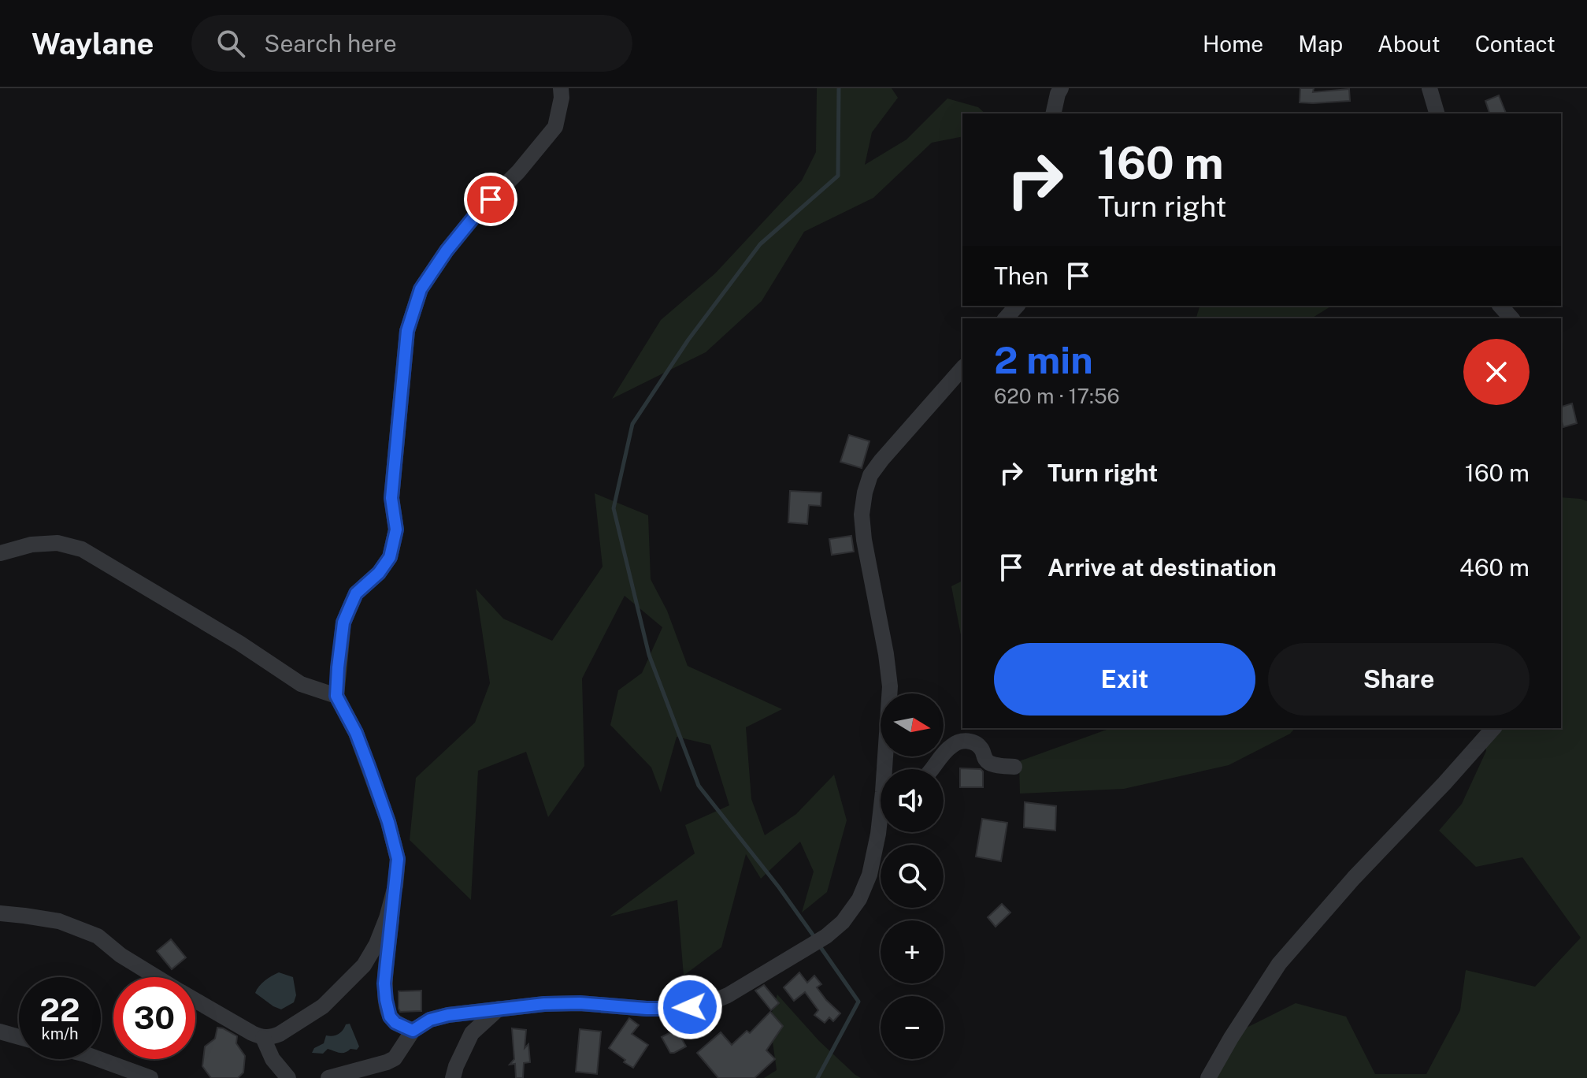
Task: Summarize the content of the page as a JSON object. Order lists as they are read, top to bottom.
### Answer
{
  "north": "right",
  "page": {
    "header": "Waylane",
    "search": "Search here",
    "nav": [
      "Home",
      "Map",
      "About",
      "Contact"
    ],
    "turn": ["160 m", "Turn right"],
    "then": "Then",
    "heading": ["2 min", "620 m · 17:56"],
    "list": [
      {
        "name": "Turn right",
        "value": "160 m"
      },
      {
        "name": "Arrive at destination",
        "value": "460 m"
      }
    ],
    "buttons": ["Exit", "Share"],
    "map_buttons": ["+", "−"],
    "speed": "22 km/h",
    "limit": "30"
  }
}
